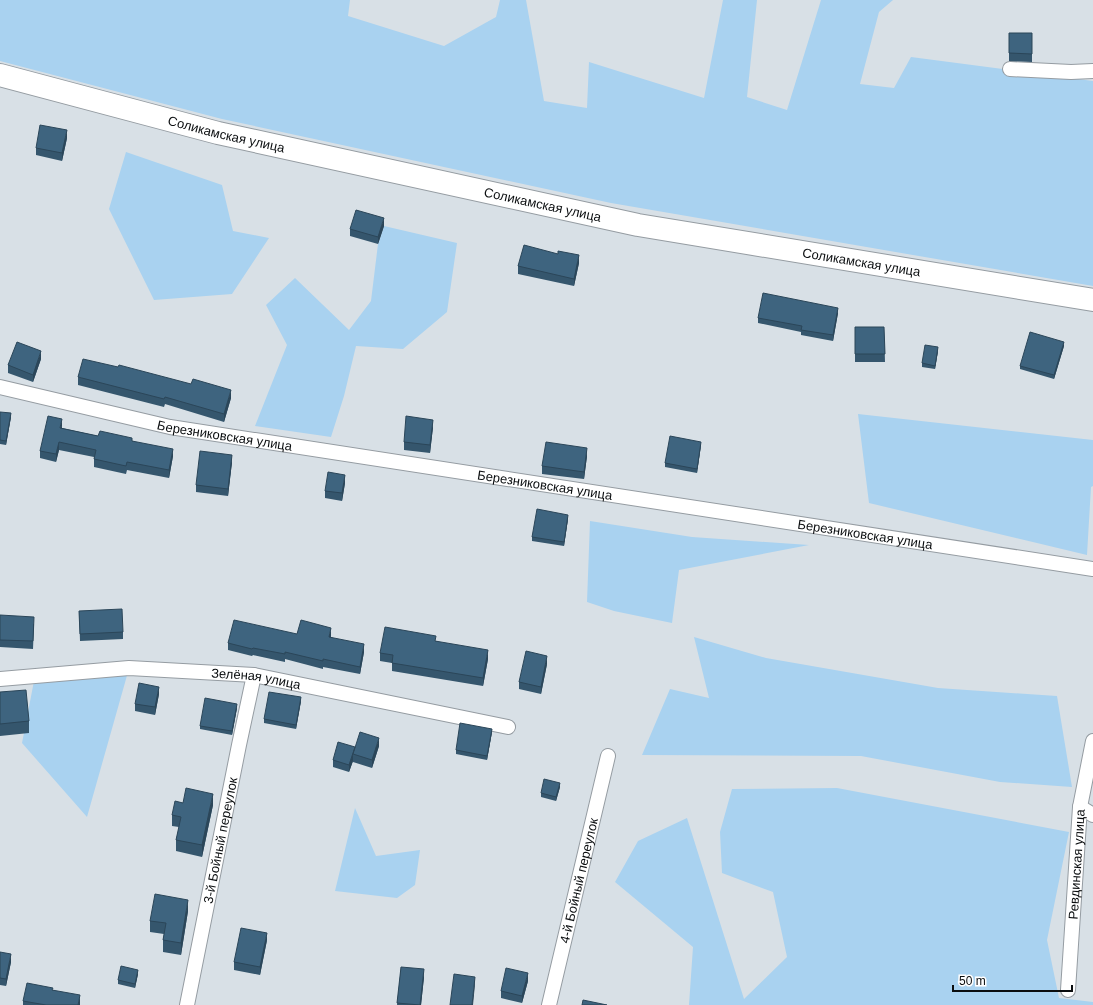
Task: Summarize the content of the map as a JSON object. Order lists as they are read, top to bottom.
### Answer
{
  "streets": {
    "main road": ["Соликамская улица"],
    "street": [
      "Березниковская улица",
      "Зелёная улица",
      "3-й Бойный переулок",
      "Ревдинская улица",
      "4-й Бойный переулок"
    ]
  },
  "crossings": [
    ["Зелёная улица", "3-й Бойный переулок"]
  ],
  "scale_bar": "50 m"
}
